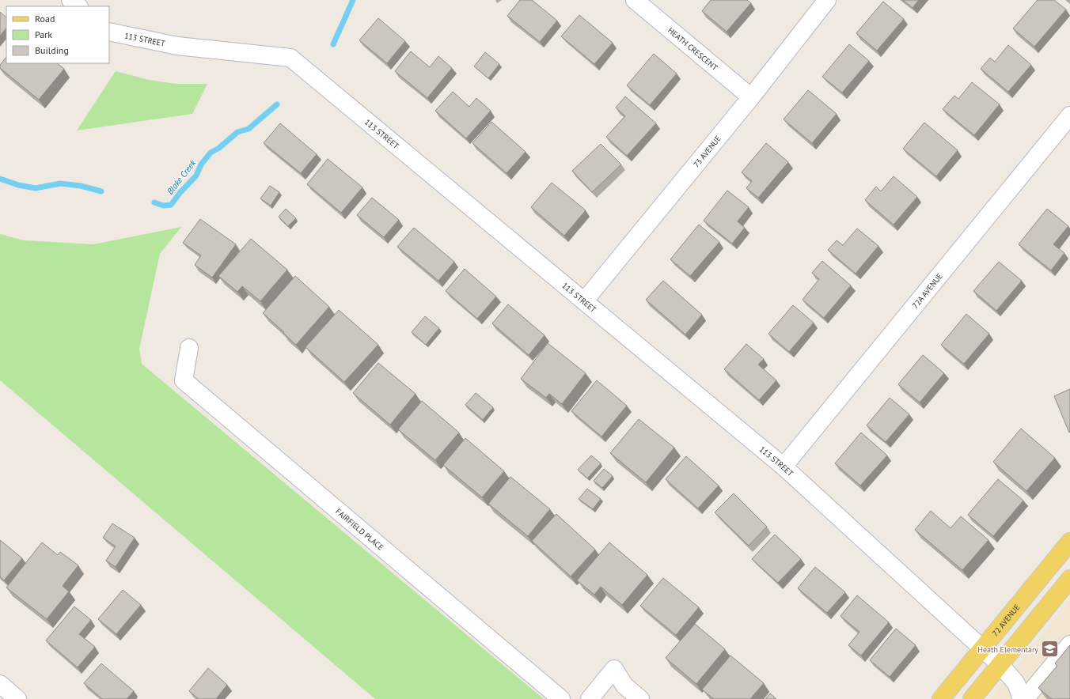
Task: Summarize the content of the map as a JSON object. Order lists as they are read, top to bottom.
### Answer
{
  "streets": {
    "main road": ["72 AVENUE"],
    "street": [
      "113 STREET",
      "HEATH CRESCENT",
      "73 AVENUE",
      "72A AVENUE",
      "FAIRFIELD PLACE"
    ]
  },
  "crossings": [
    ["113 STREET", "73 AVENUE"],
    ["113 STREET", "72A AVENUE"],
    ["113 STREET", "72 AVENUE"],
    ["HEATH CRESCENT", "73 AVENUE"]
  ],
  "water": ["Blake Creek"],
  "places": {
    "school or university": ["Heath Elementary"]
  },
  "legend": ["Road", "Park", "Building"]
}
